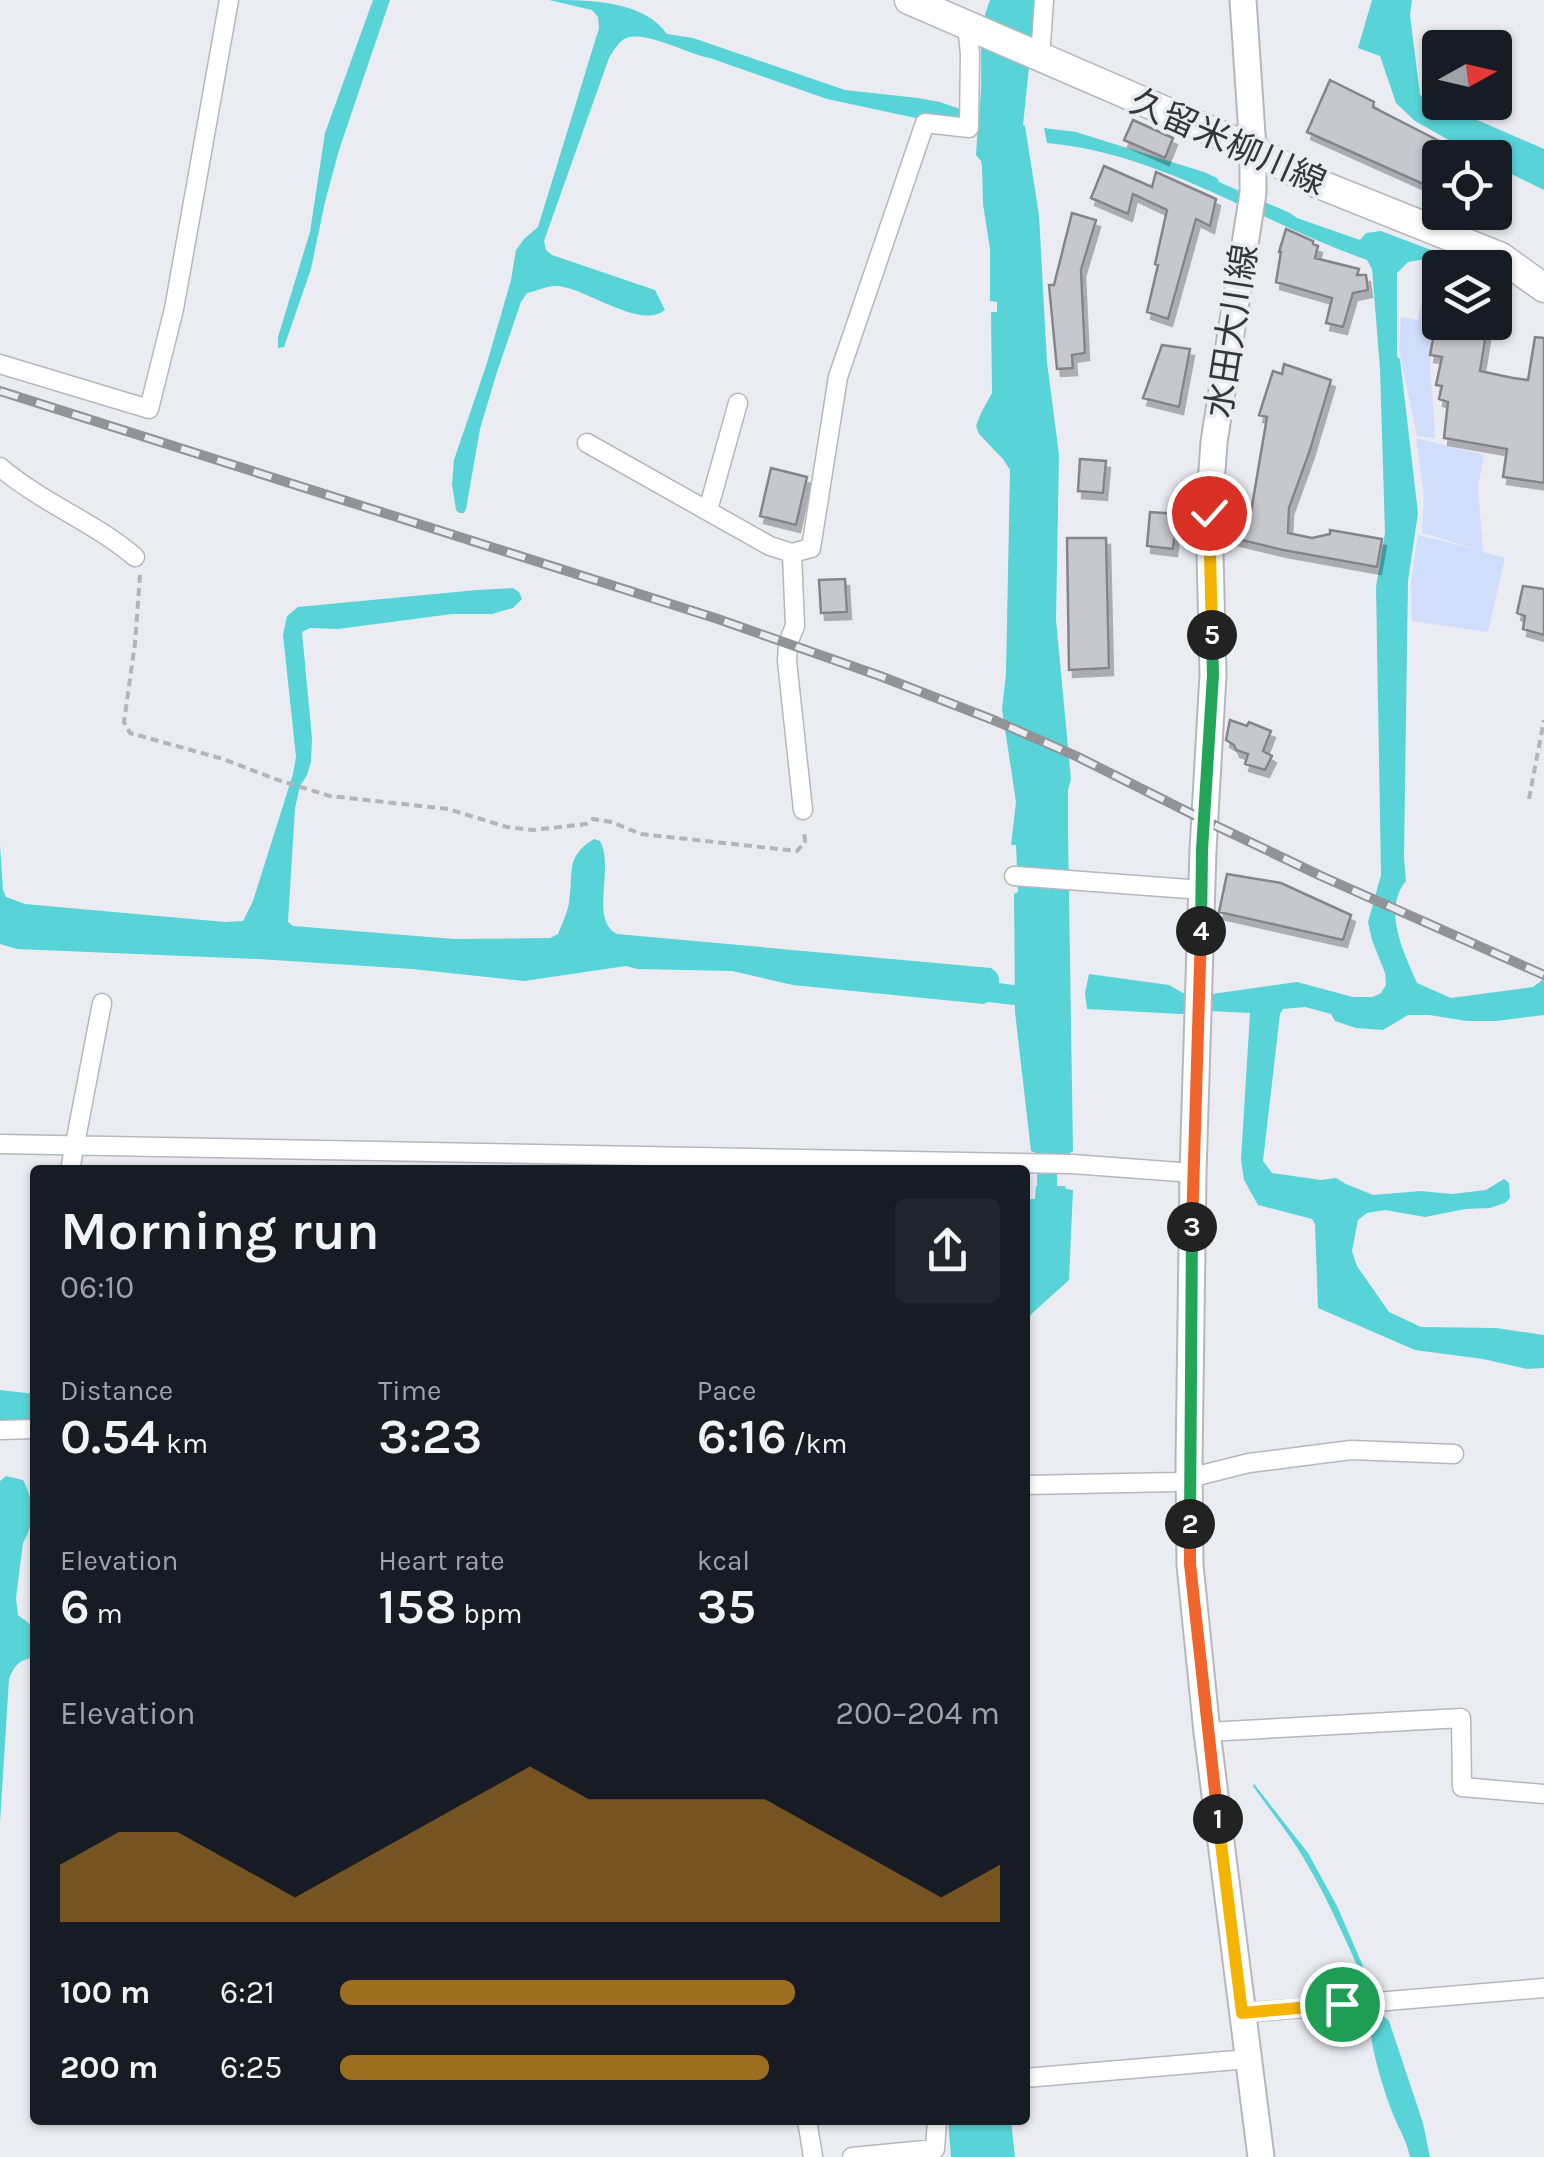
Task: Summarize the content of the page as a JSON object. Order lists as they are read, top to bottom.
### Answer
{
  "streets": {
    "main road": ["久留米柳川線", "水田大川線"]
  },
  "crossings": [
    ["久留米柳川線", "水田大川線"]
  ],
  "north": "right",
  "page": {
    "pins": [
      "5",
      "4",
      "3",
      "2",
      "1"
    ],
    "heading": ["Morning run", "06:10"],
    "stats": [
      ["Distance", "0.54 km"],
      ["Time", "3:23"],
      ["Pace", "6:16 /km"],
      ["Elevation", "6 m"],
      ["Heart rate", "158 bpm"],
      ["kcal", "35"]
    ],
    "chart": ["Elevation", "200–204 m"],
    "list": [
      {
        "name": "100 m",
        "note": "6:21"
      },
      {
        "name": "200 m",
        "note": "6:25"
      }
    ]
  }
}
